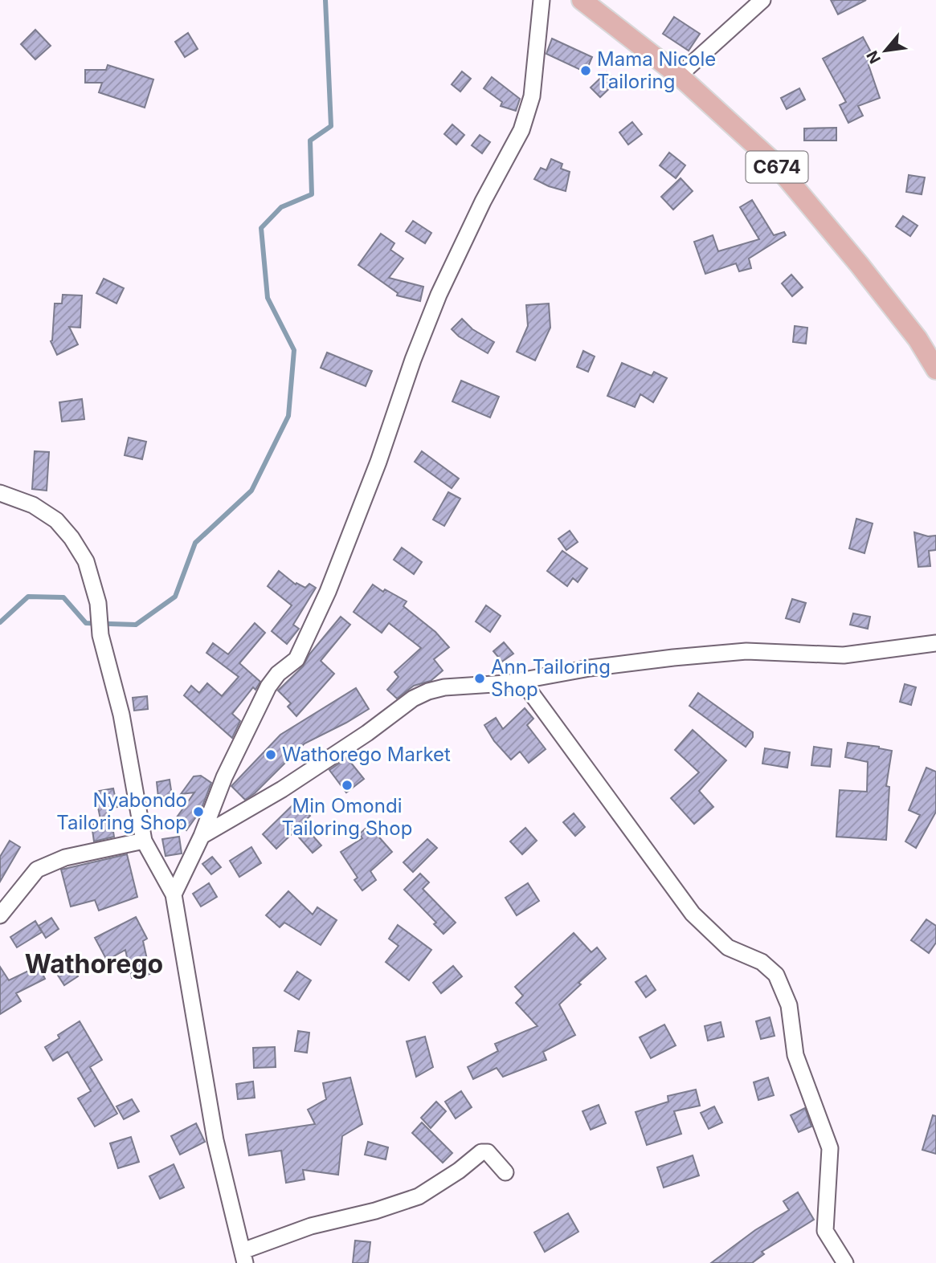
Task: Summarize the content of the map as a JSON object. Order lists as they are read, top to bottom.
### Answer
{
  "streets": {
    "main road": ["C674"]
  },
  "districts": ["Wathorego"],
  "places": [
    "Mama Nicole Tailoring",
    "Ann Tailoring Shop",
    "Wathorego Market",
    "Min Omondi Tailoring Shop",
    "Nyabondo Tailoring Shop"
  ],
  "north": "bottom left"
}
